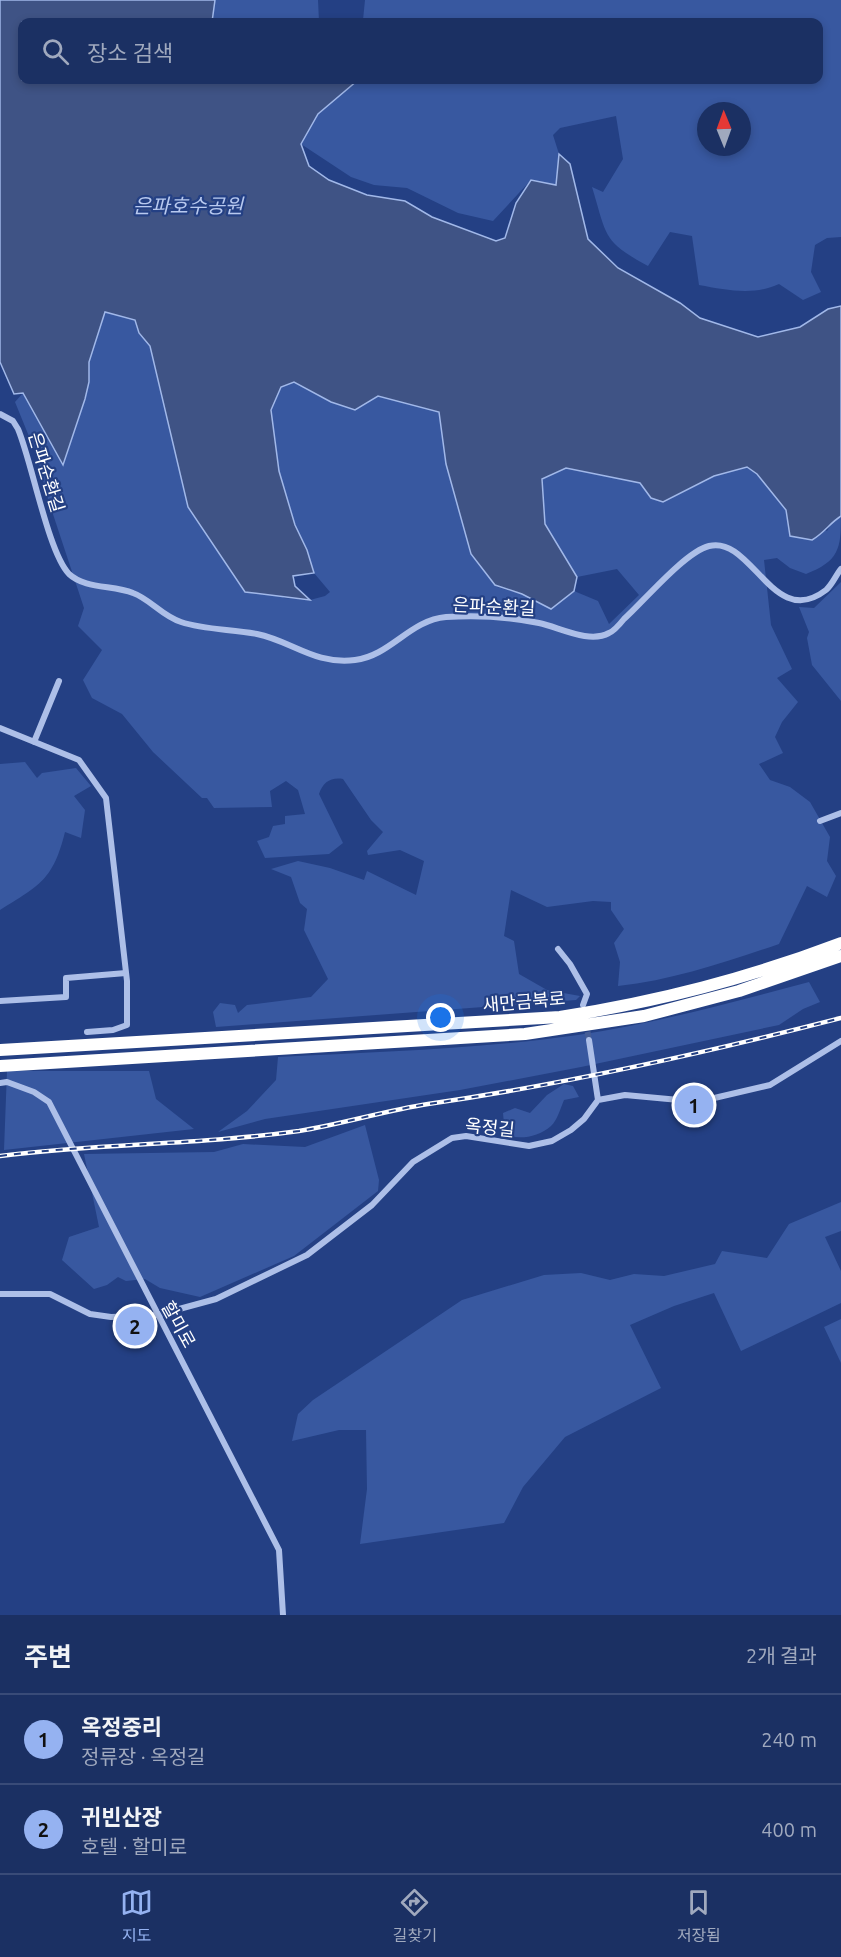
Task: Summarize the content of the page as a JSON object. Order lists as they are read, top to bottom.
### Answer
{
  "streets": {
    "highway": ["새만금북로"],
    "street": ["은파순환길", "옥정길", "할미로"]
  },
  "crossings": [
    ["옥정길", "할미로"]
  ],
  "water": ["은파호수공원"],
  "north": "top",
  "page": {
    "search": "장소 검색",
    "pins": ["1", "2"],
    "heading": ["주변", "2개 결과"],
    "list": [
      {
        "mark": "1",
        "name": "옥정중리",
        "note": "정류장 · 옥정길",
        "value": "240 m"
      },
      {
        "mark": "2",
        "name": "귀빈산장",
        "note": "호텔 · 할미로",
        "value": "400 m"
      }
    ],
    "nav": ["지도", "길찾기", "저장됨"]
  }
}
